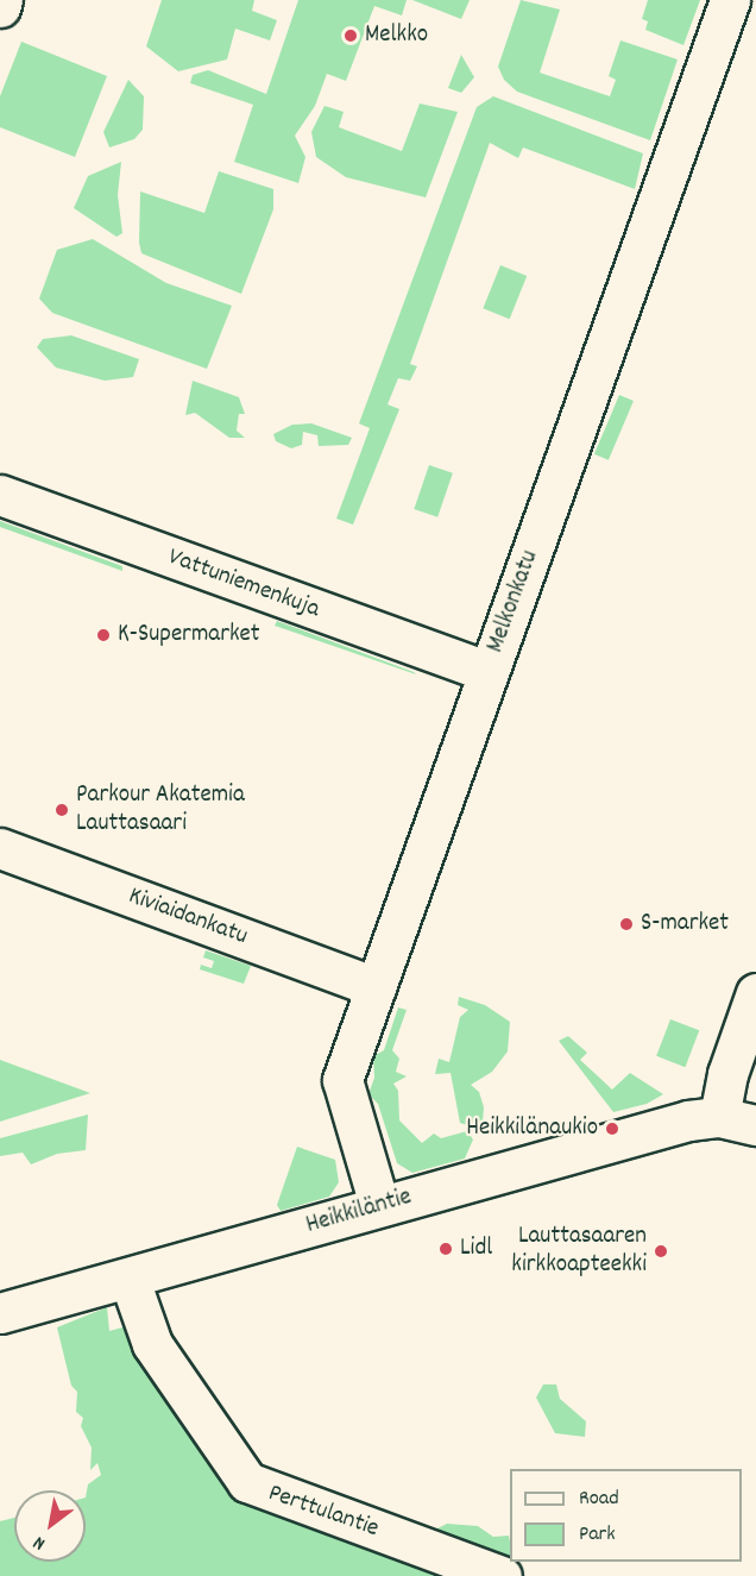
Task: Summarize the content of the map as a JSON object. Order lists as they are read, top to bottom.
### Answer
{
  "streets": {
    "street": [
      "Vattuniemenkuja",
      "Melkonkatu",
      "Kiviaidankatu",
      "Heikkiläntie",
      "Perttulantie"
    ]
  },
  "crossings": [
    ["Vattuniemenkuja", "Melkonkatu"],
    ["Melkonkatu", "Kiviaidankatu"],
    ["Melkonkatu", "Heikkiläntie"],
    ["Heikkiläntie", "Perttulantie"]
  ],
  "places": [
    "Melkko",
    "K-Supermarket",
    "Parkour Akatemia Lauttasaari",
    "S-market",
    "Heikkilänaukio",
    "Lidl",
    "Lauttasaaren kirkkoapteekki"
  ],
  "legend": ["Road", "Park"],
  "north": "bottom left"
}
